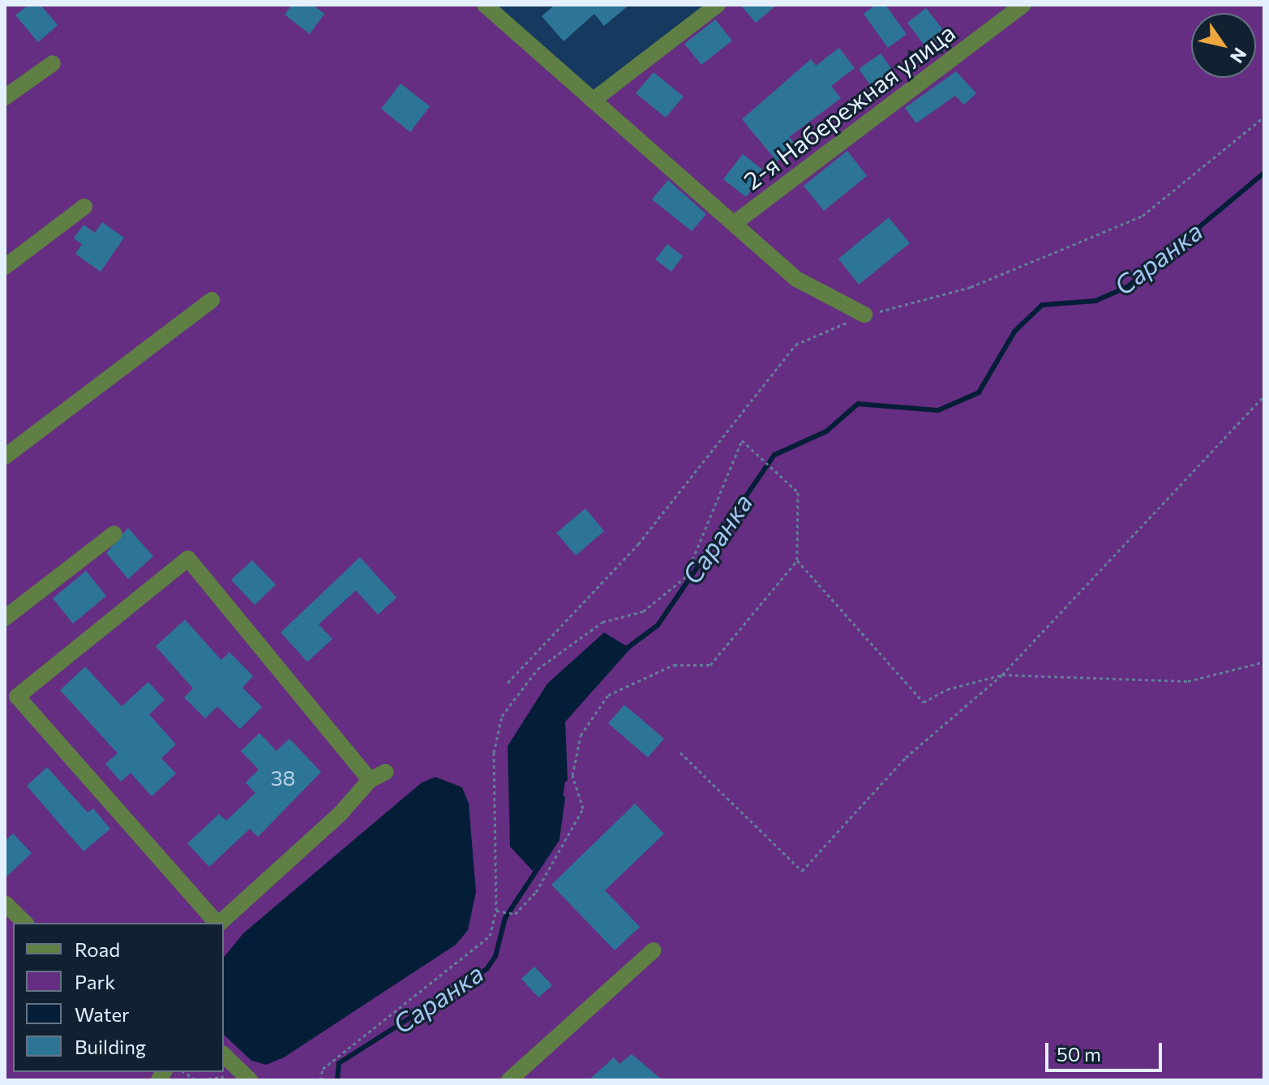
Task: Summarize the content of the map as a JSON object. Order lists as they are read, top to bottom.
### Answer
{
  "streets": {
    "street": ["2-я Набережная улица"]
  },
  "water": ["Саранка"],
  "house_numbers": ["38"],
  "legend": [
    "Road",
    "Park",
    "Water",
    "Building"
  ],
  "scale_bar": "50 m",
  "north": "bottom right"
}
